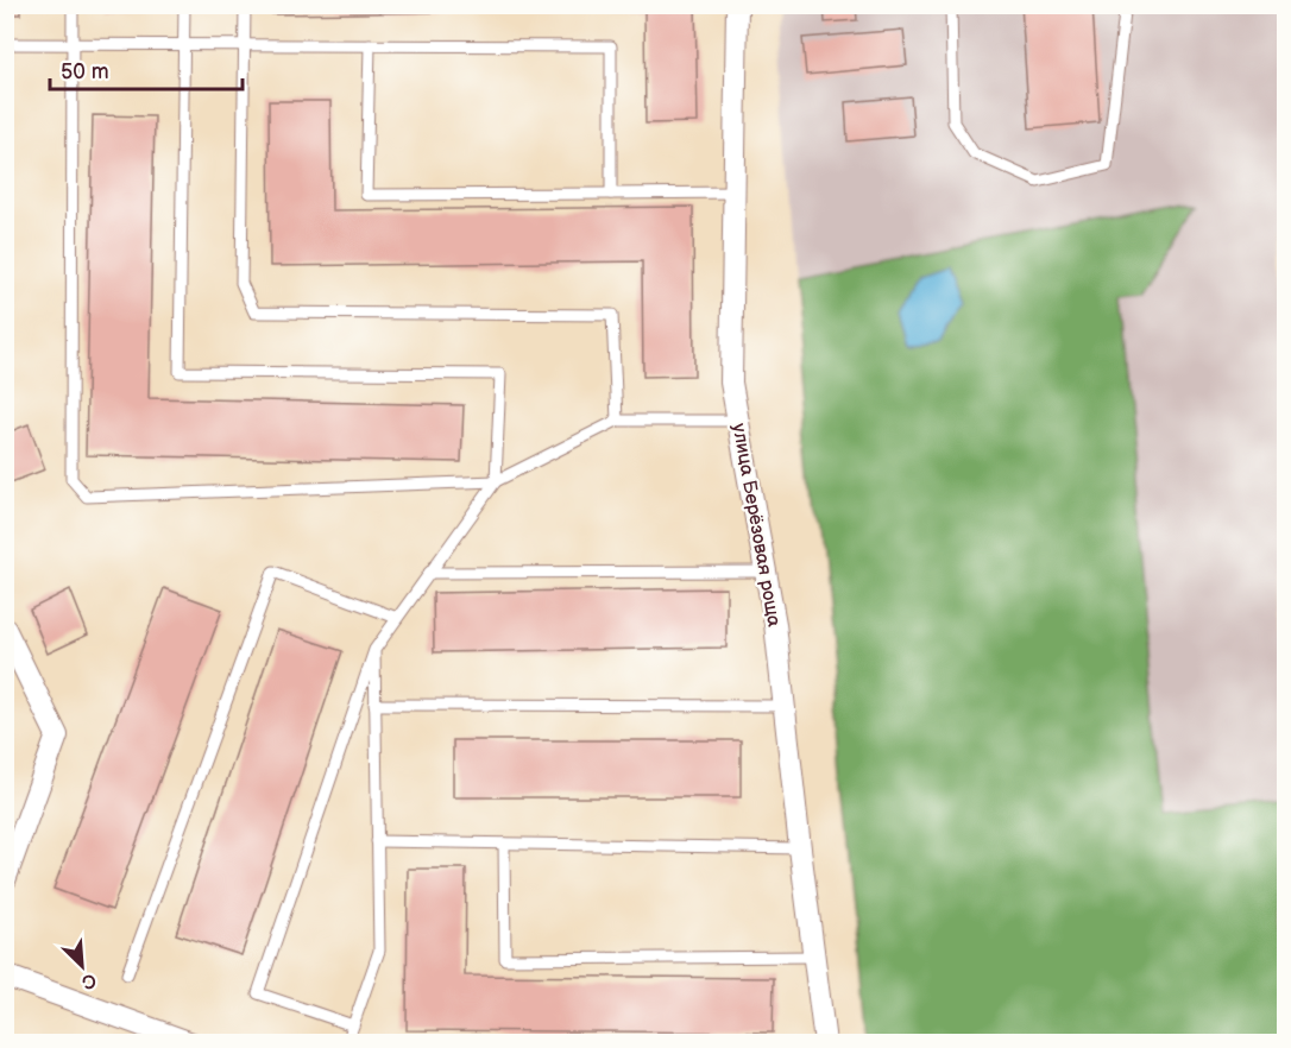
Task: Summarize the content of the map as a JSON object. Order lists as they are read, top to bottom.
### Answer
{
  "streets": {
    "street": ["улица Берёзовая роща"]
  },
  "scale_bar": "50 m",
  "north": "bottom right"
}
